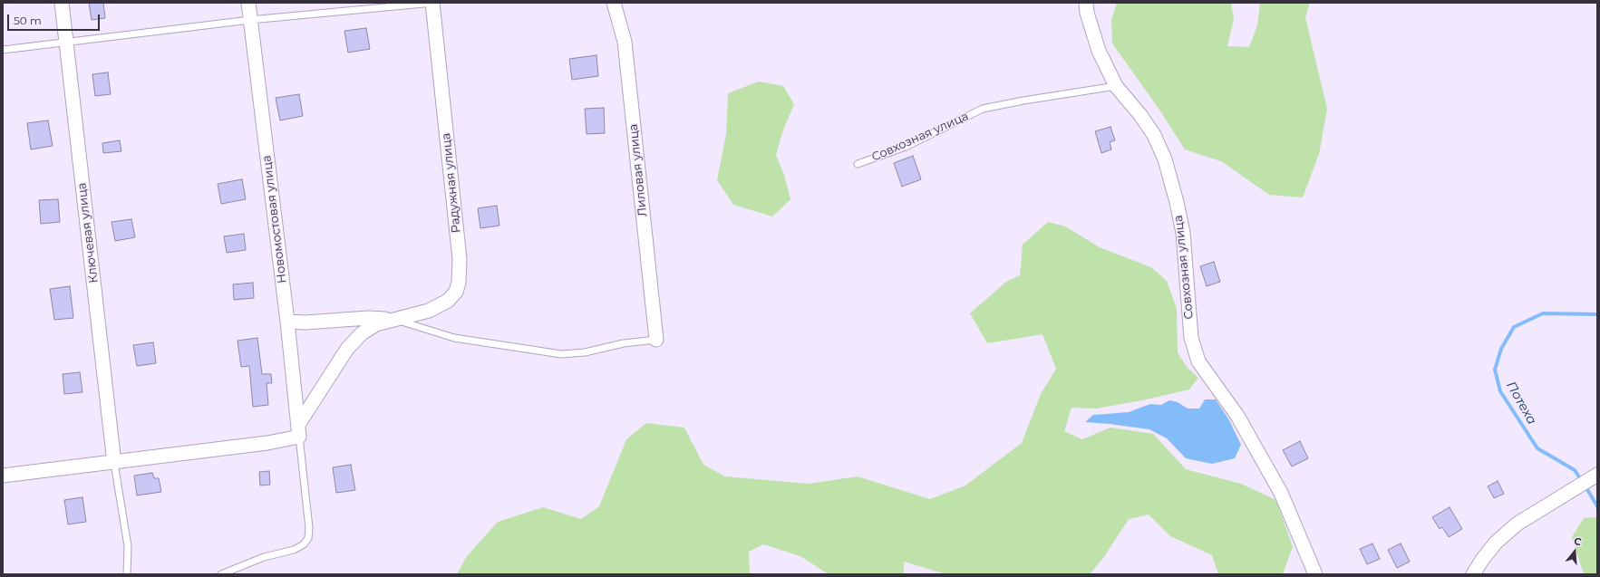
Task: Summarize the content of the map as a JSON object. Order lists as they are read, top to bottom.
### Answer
{
  "streets": {
    "street": [
      "Совхозная улица",
      "Лиловая улица",
      "Радужная улица",
      "Новомостовая улица",
      "Ключевая улица"
    ]
  },
  "water": ["Потеха"],
  "scale_bar": "50 m",
  "north": "top"
}
